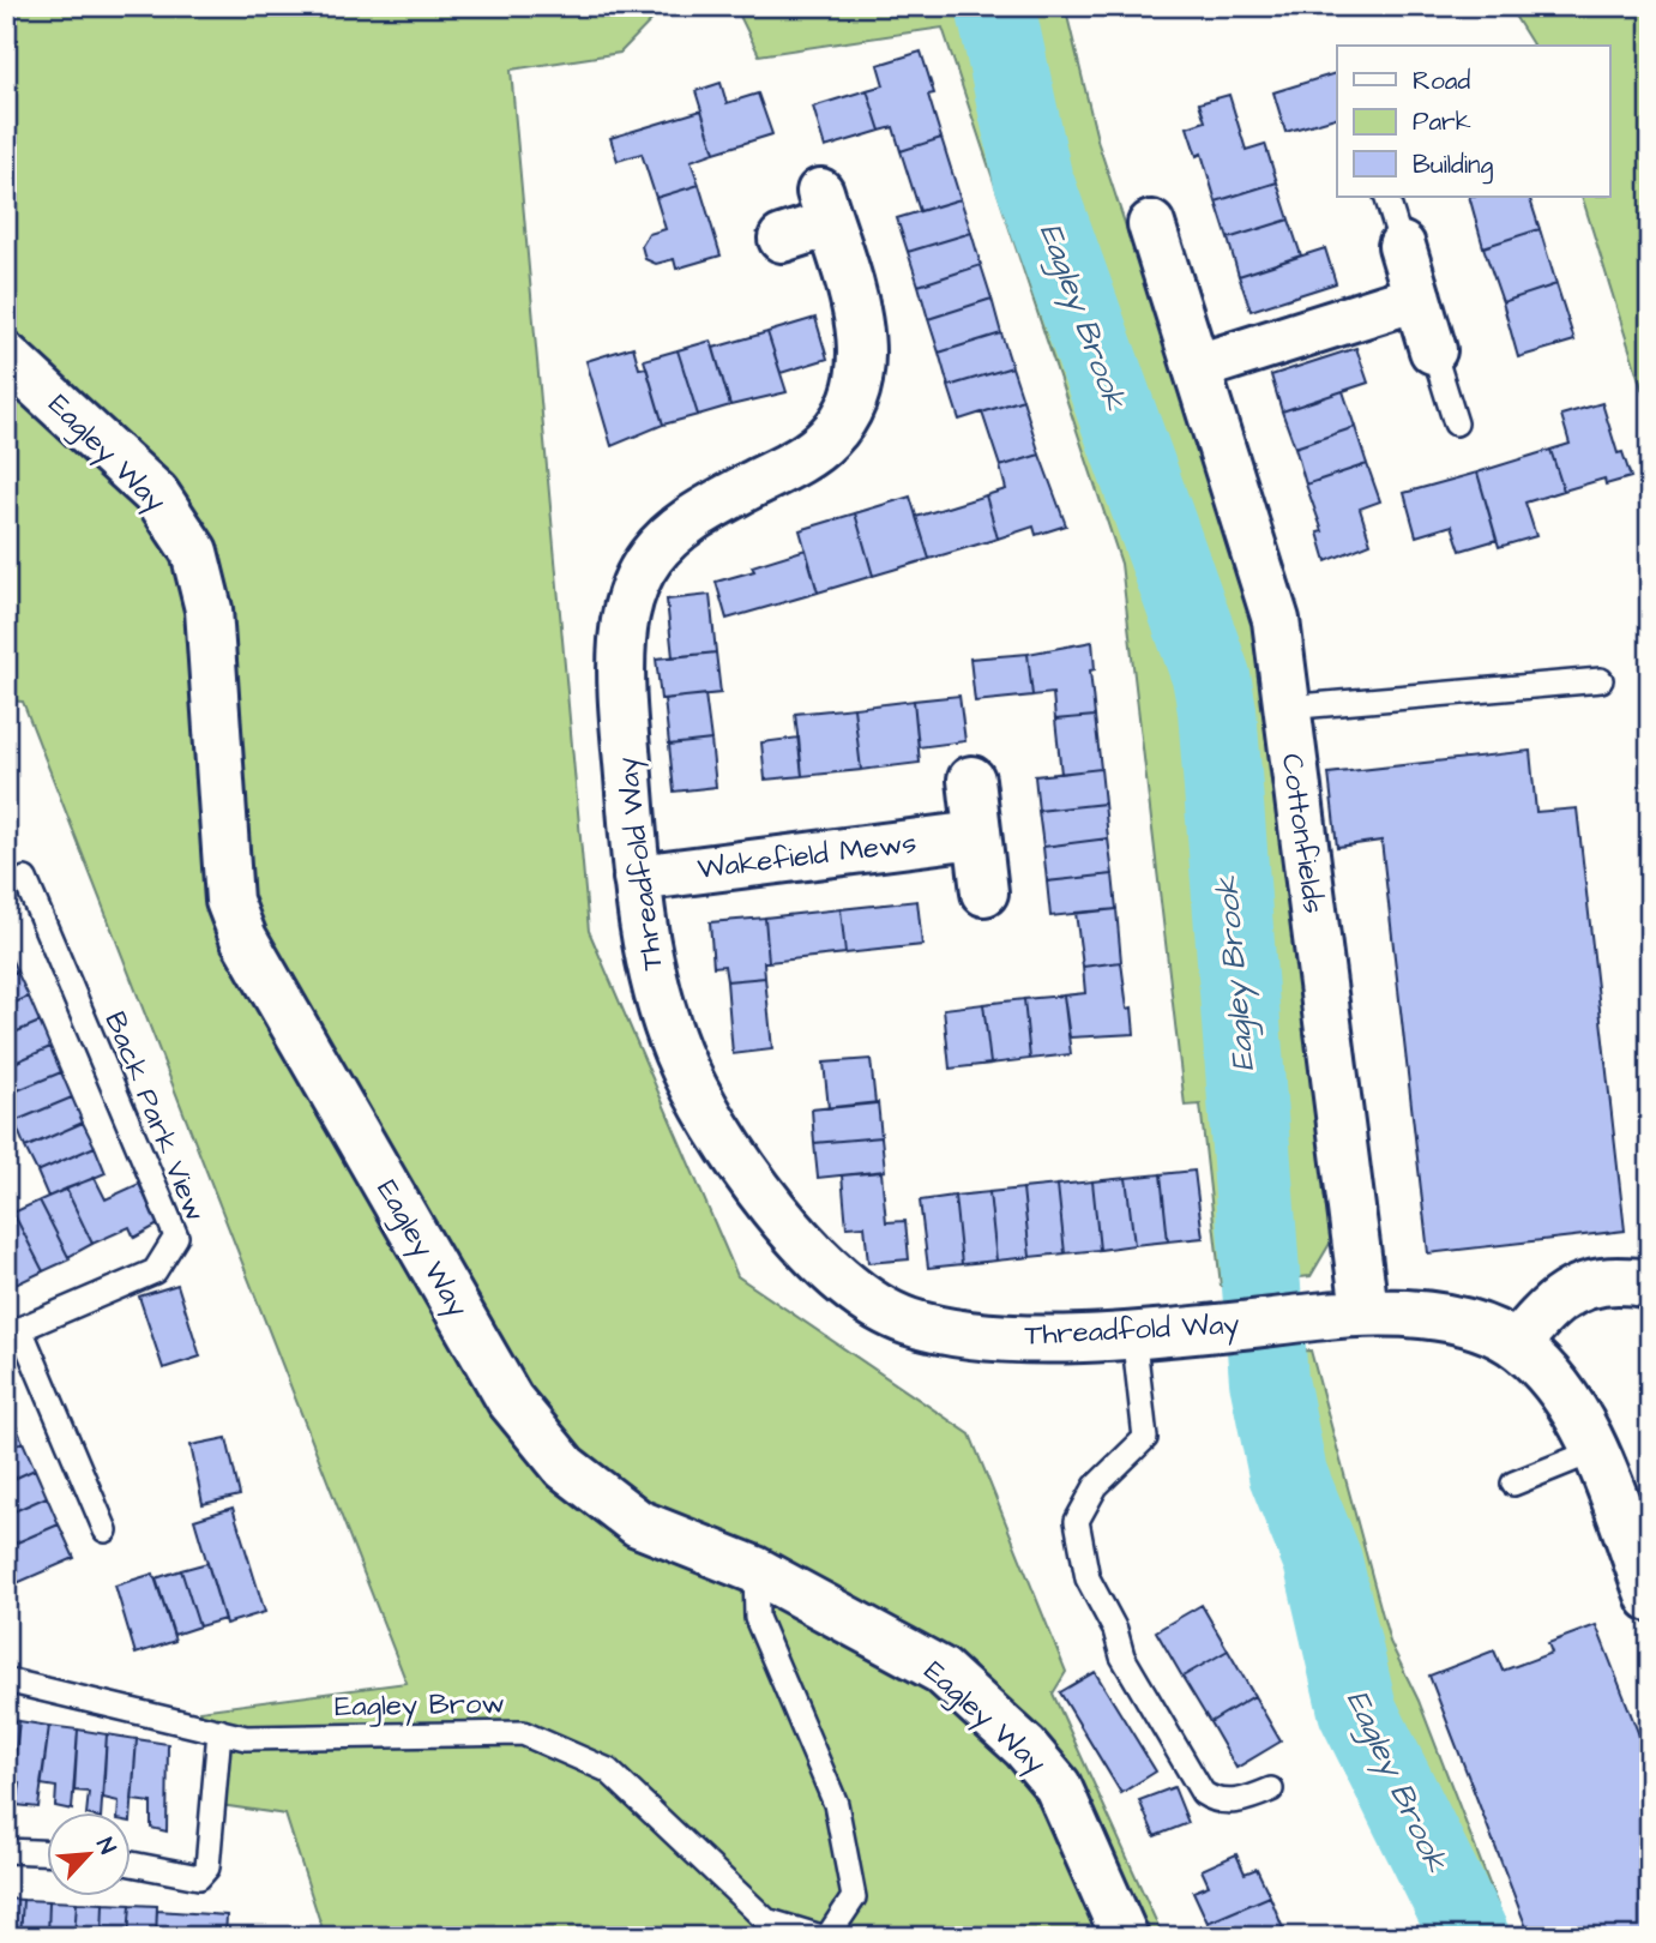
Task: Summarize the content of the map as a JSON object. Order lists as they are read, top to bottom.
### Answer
{
  "streets": {
    "street": [
      "Eagley Way",
      "Cottonfields",
      "Wakefield Mews",
      "Threadfold Way"
    ],
    "lane": ["Back Park View", "Eagley Brow"]
  },
  "crossings": [
    ["Eagley Way", "Eagley Brow"],
    ["Cottonfields", "Threadfold Way"],
    ["Wakefield Mews", "Threadfold Way"]
  ],
  "water": ["Eagley Brook"],
  "legend": ["Road", "Park", "Building"],
  "north": "top right"
}
